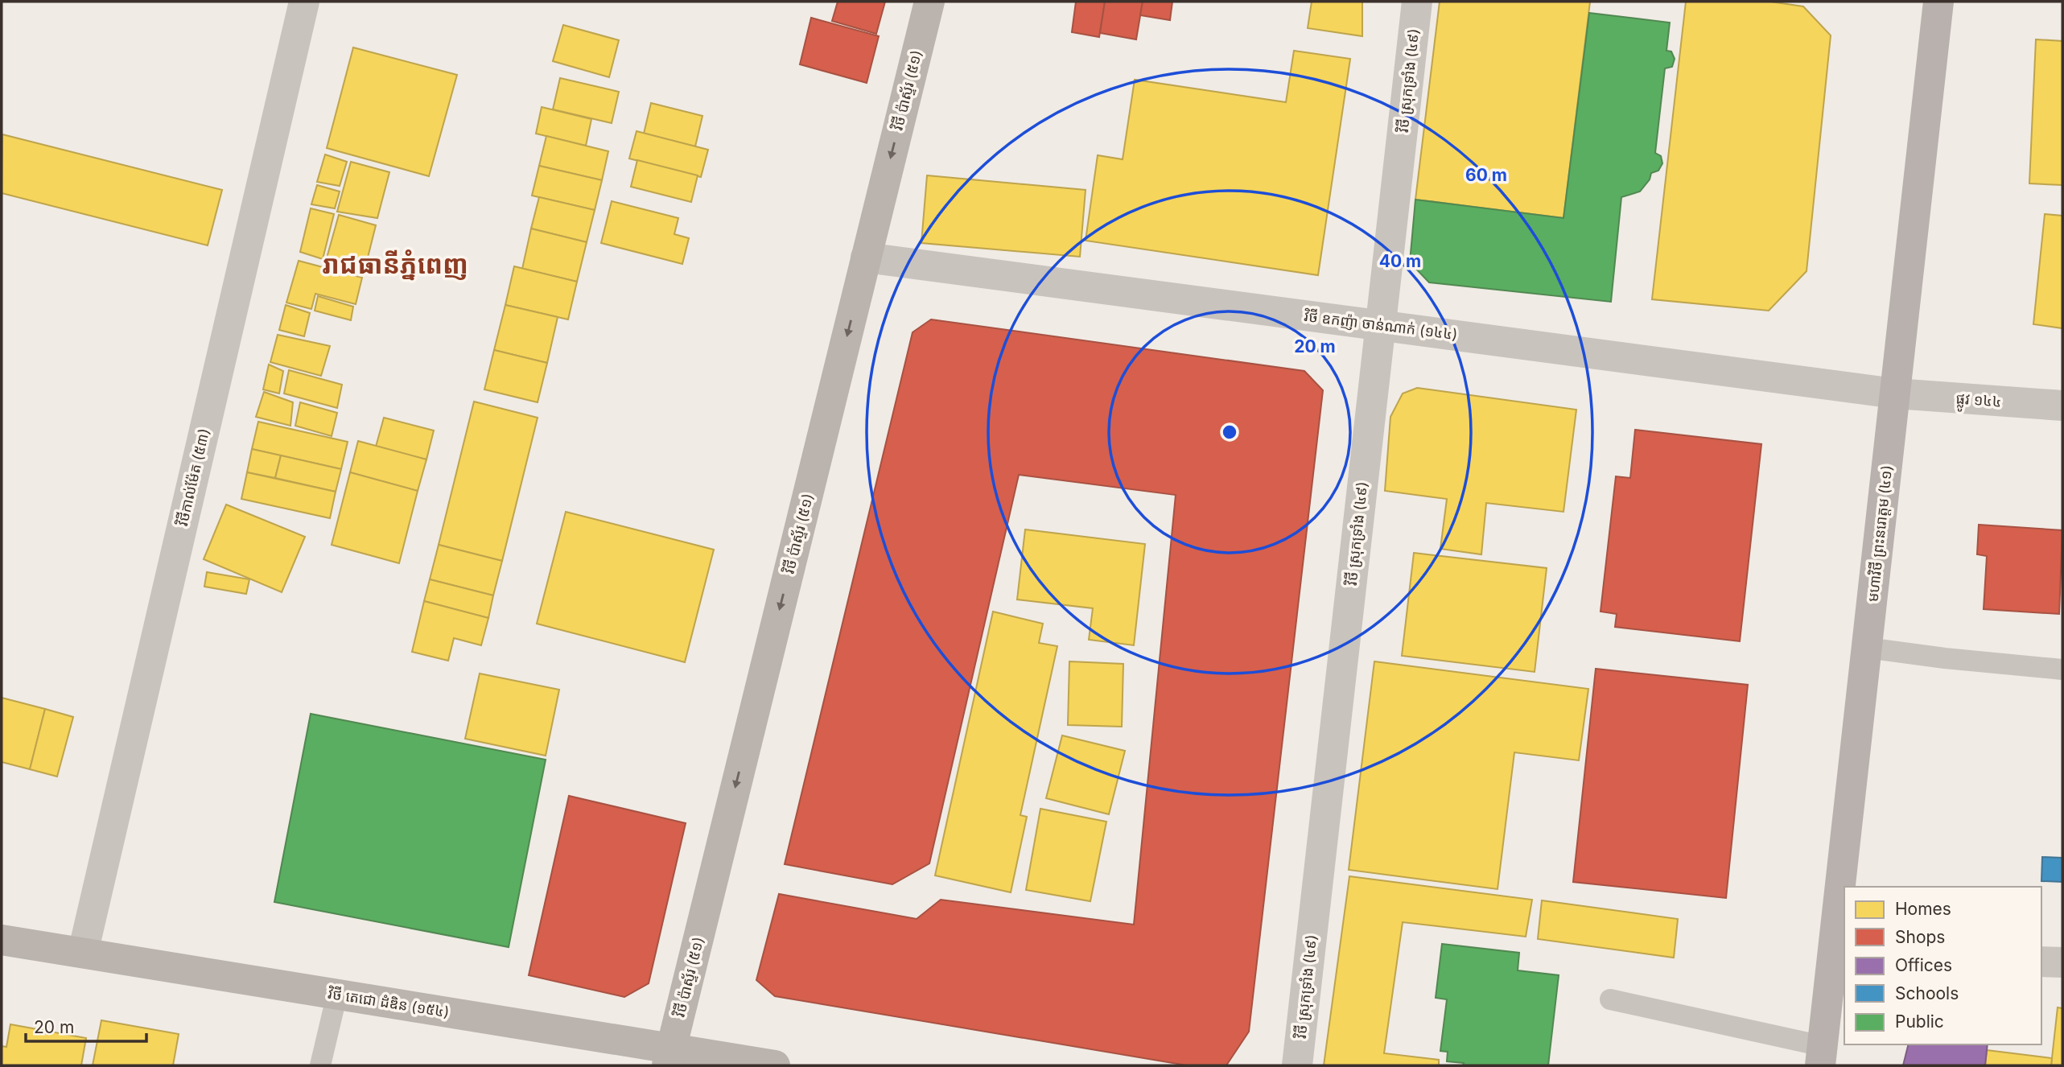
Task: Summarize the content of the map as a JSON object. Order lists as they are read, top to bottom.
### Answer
{
  "streets": {
    "main road": ["មហាវិថី ព្រះនរោត្តម (៤១)"],
    "street": [
      "វិថី ស្រុកទ្រាំង (៤៩)",
      "វិថី ប៉ាស្ទ័រ (៥១)",
      "វិថី ឧកញ៉ា ចាន់ណាក់ (១៤៤)",
      "ផ្លូវ ១៤៤",
      "វិថីកាល់ម៉ែត (៥៣)",
      "វិថី តេជោ ដំឌិន (១៥៤)"
    ]
  },
  "crossings": [
    ["វិថី ស្រុកទ្រាំង (៤៩)", "វិថី ឧកញ៉ា ចាន់ណាក់ (១៤៤)"],
    ["វិថី ប៉ាស្ទ័រ (៥១)", "វិថី ឧកញ៉ា ចាន់ណាក់ (១៤៤)"],
    ["វិថី ប៉ាស្ទ័រ (៥១)", "វិថី តេជោ ដំឌិន (១៥៤)"],
    ["វិថី ឧកញ៉ា ចាន់ណាក់ (១៤៤)", "ផ្លូវ ១៤៤"],
    ["វិថី ឧកញ៉ា ចាន់ណាក់ (១៤៤)", "មហាវិថី ព្រះនរោត្តម (៤១)"],
    ["ផ្លូវ ១៤៤", "មហាវិថី ព្រះនរោត្តម (៤១)"],
    ["វិថីកាល់ម៉ែត (៥៣)", "វិថី តេជោ ដំឌិន (១៥៤)"]
  ],
  "one_way": ["វិថី ប៉ាស្ទ័រ (៥១)"],
  "districts": ["រាជធានីភ្នំពេញ"],
  "legend": [
    "Homes",
    "Shops",
    "Offices",
    "Schools",
    "Public"
  ],
  "scale_bar": "20 m",
  "rings": ["60 m", "40 m", "20 m"]
}
